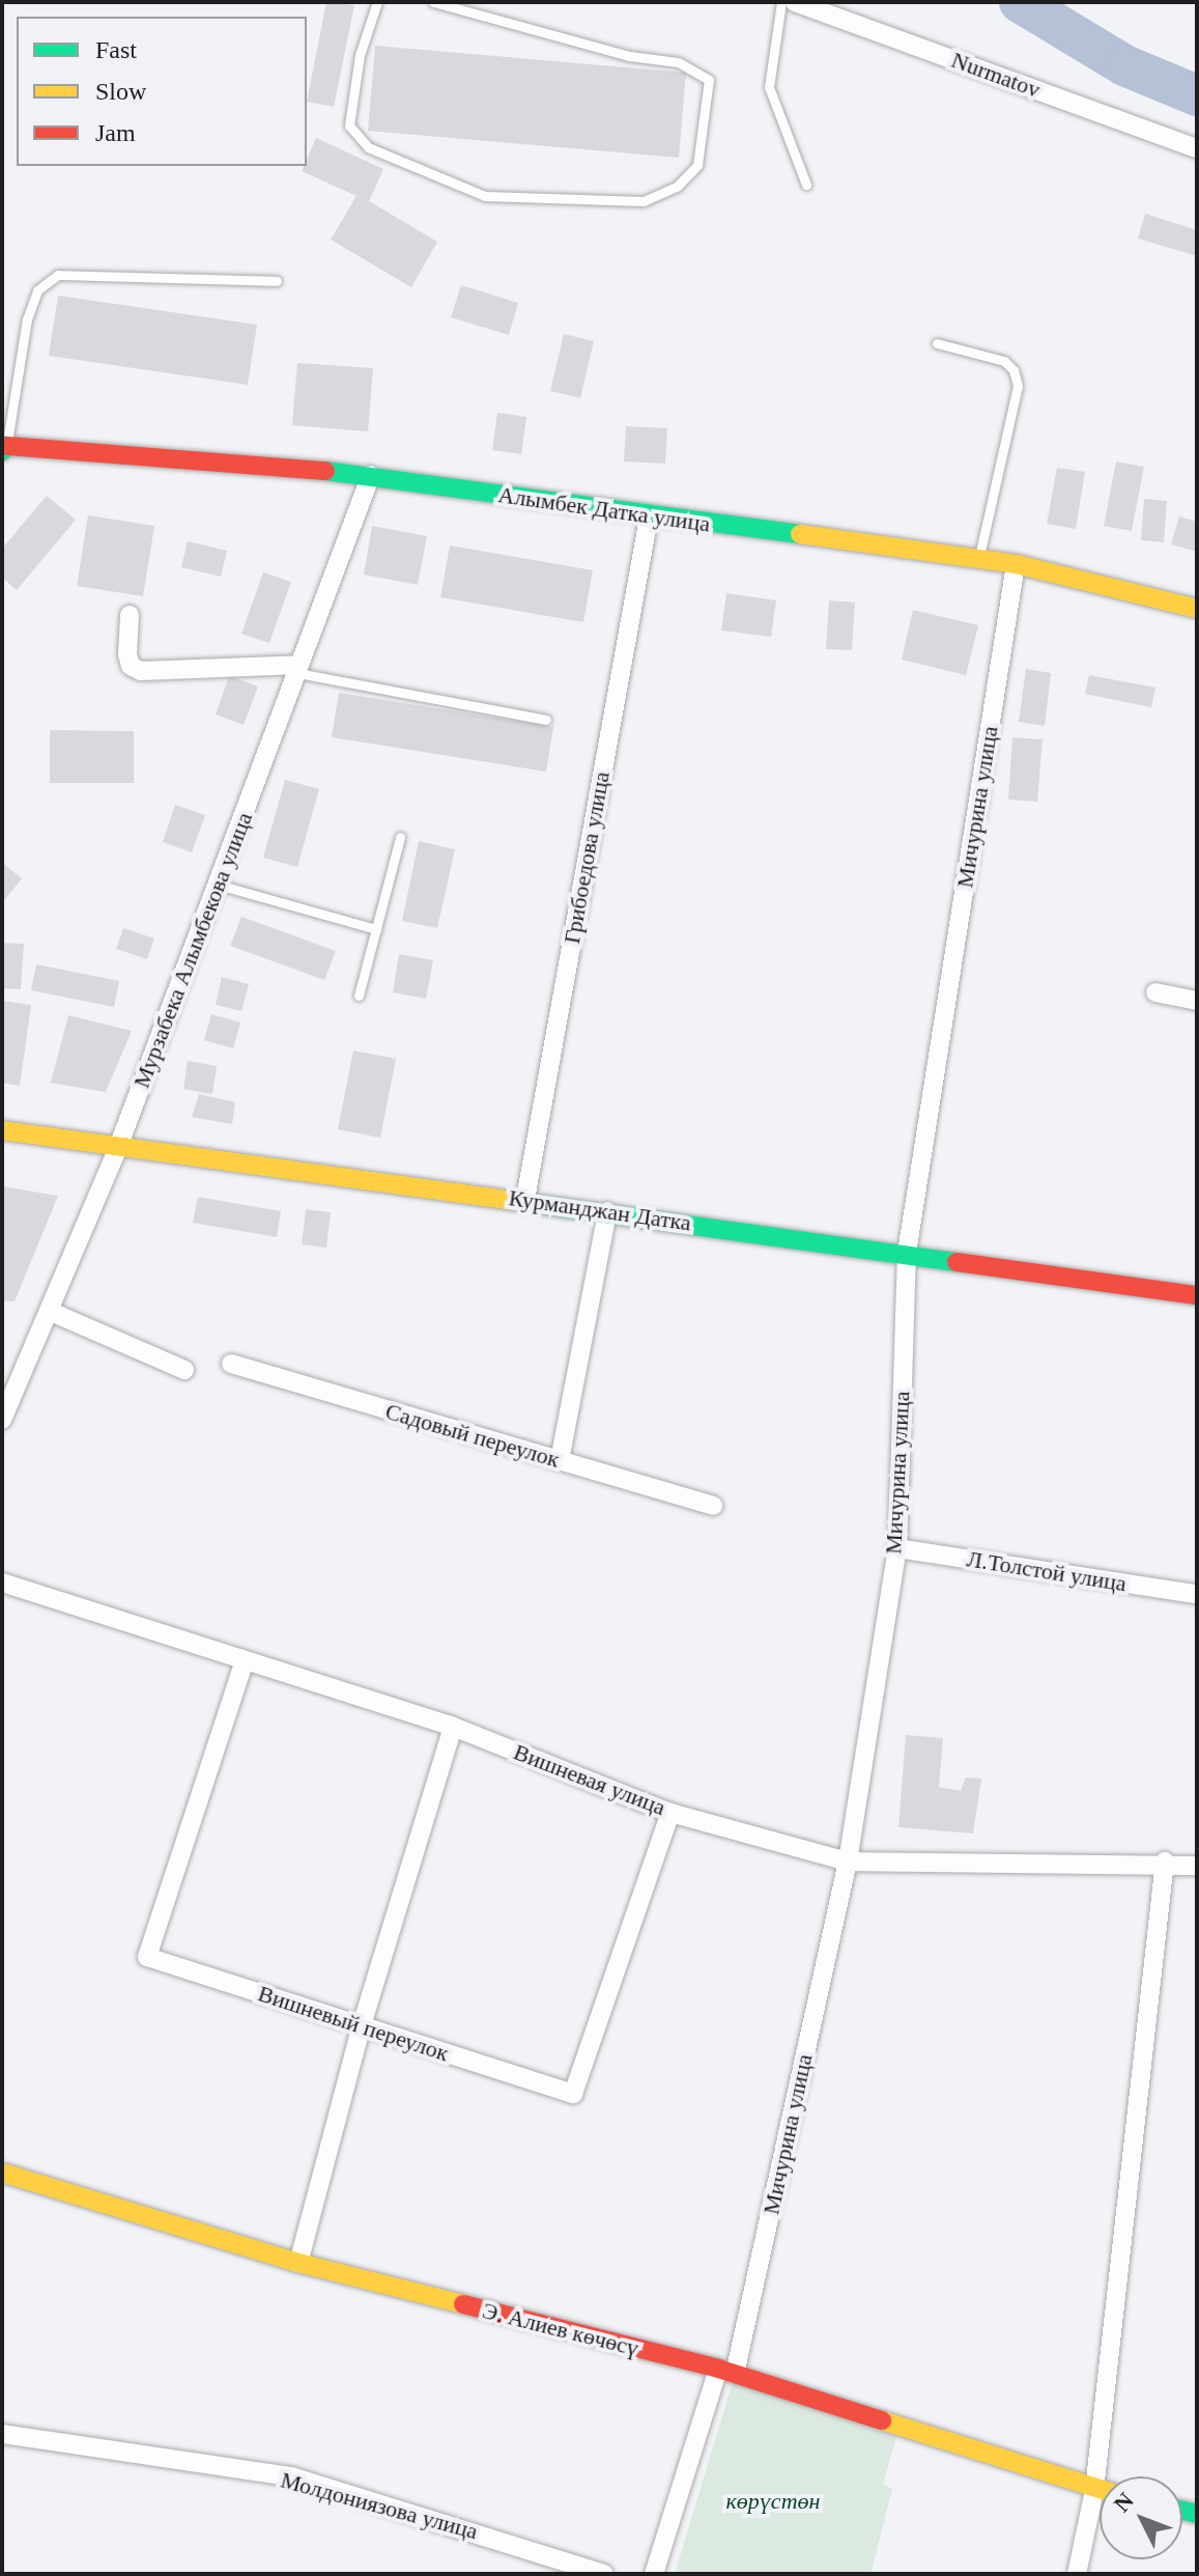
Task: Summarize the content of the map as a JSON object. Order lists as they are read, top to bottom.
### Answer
{
  "streets": {
    "main road": ["Алымбек Датка улица", "Курманджан Датка", "Э. Алиев көчөсү"],
    "street": [
      "Nurmatov",
      "Мичурина улица",
      "Грибоедова улица",
      "Мурзабека Алымбекова улица",
      "Садовый переулок",
      "Л.Толстой улица",
      "Вишневая улица",
      "Вишневый переулок",
      "Молдониязова улица"
    ]
  },
  "crossings": [
    ["Алымбек Датка улица", "Мичурина улица"],
    ["Алымбек Датка улица", "Грибоедова улица"],
    ["Алымбек Датка улица", "Мурзабека Алымбекова улица"],
    ["Мичурина улица", "Курманджан Датка"],
    ["Мичурина улица", "Л.Толстой улица"],
    ["Мичурина улица", "Вишневая улица"],
    ["Мичурина улица", "Э. Алиев көчөсү"],
    ["Грибоедова улица", "Курманджан Датка"],
    ["Мурзабека Алымбекова улица", "Курманджан Датка"],
    ["Вишневая улица", "Вишневый переулок"]
  ],
  "parks": ["көрүстөн"],
  "legend": ["Fast", "Slow", "Jam"],
  "north": "top left"
}
